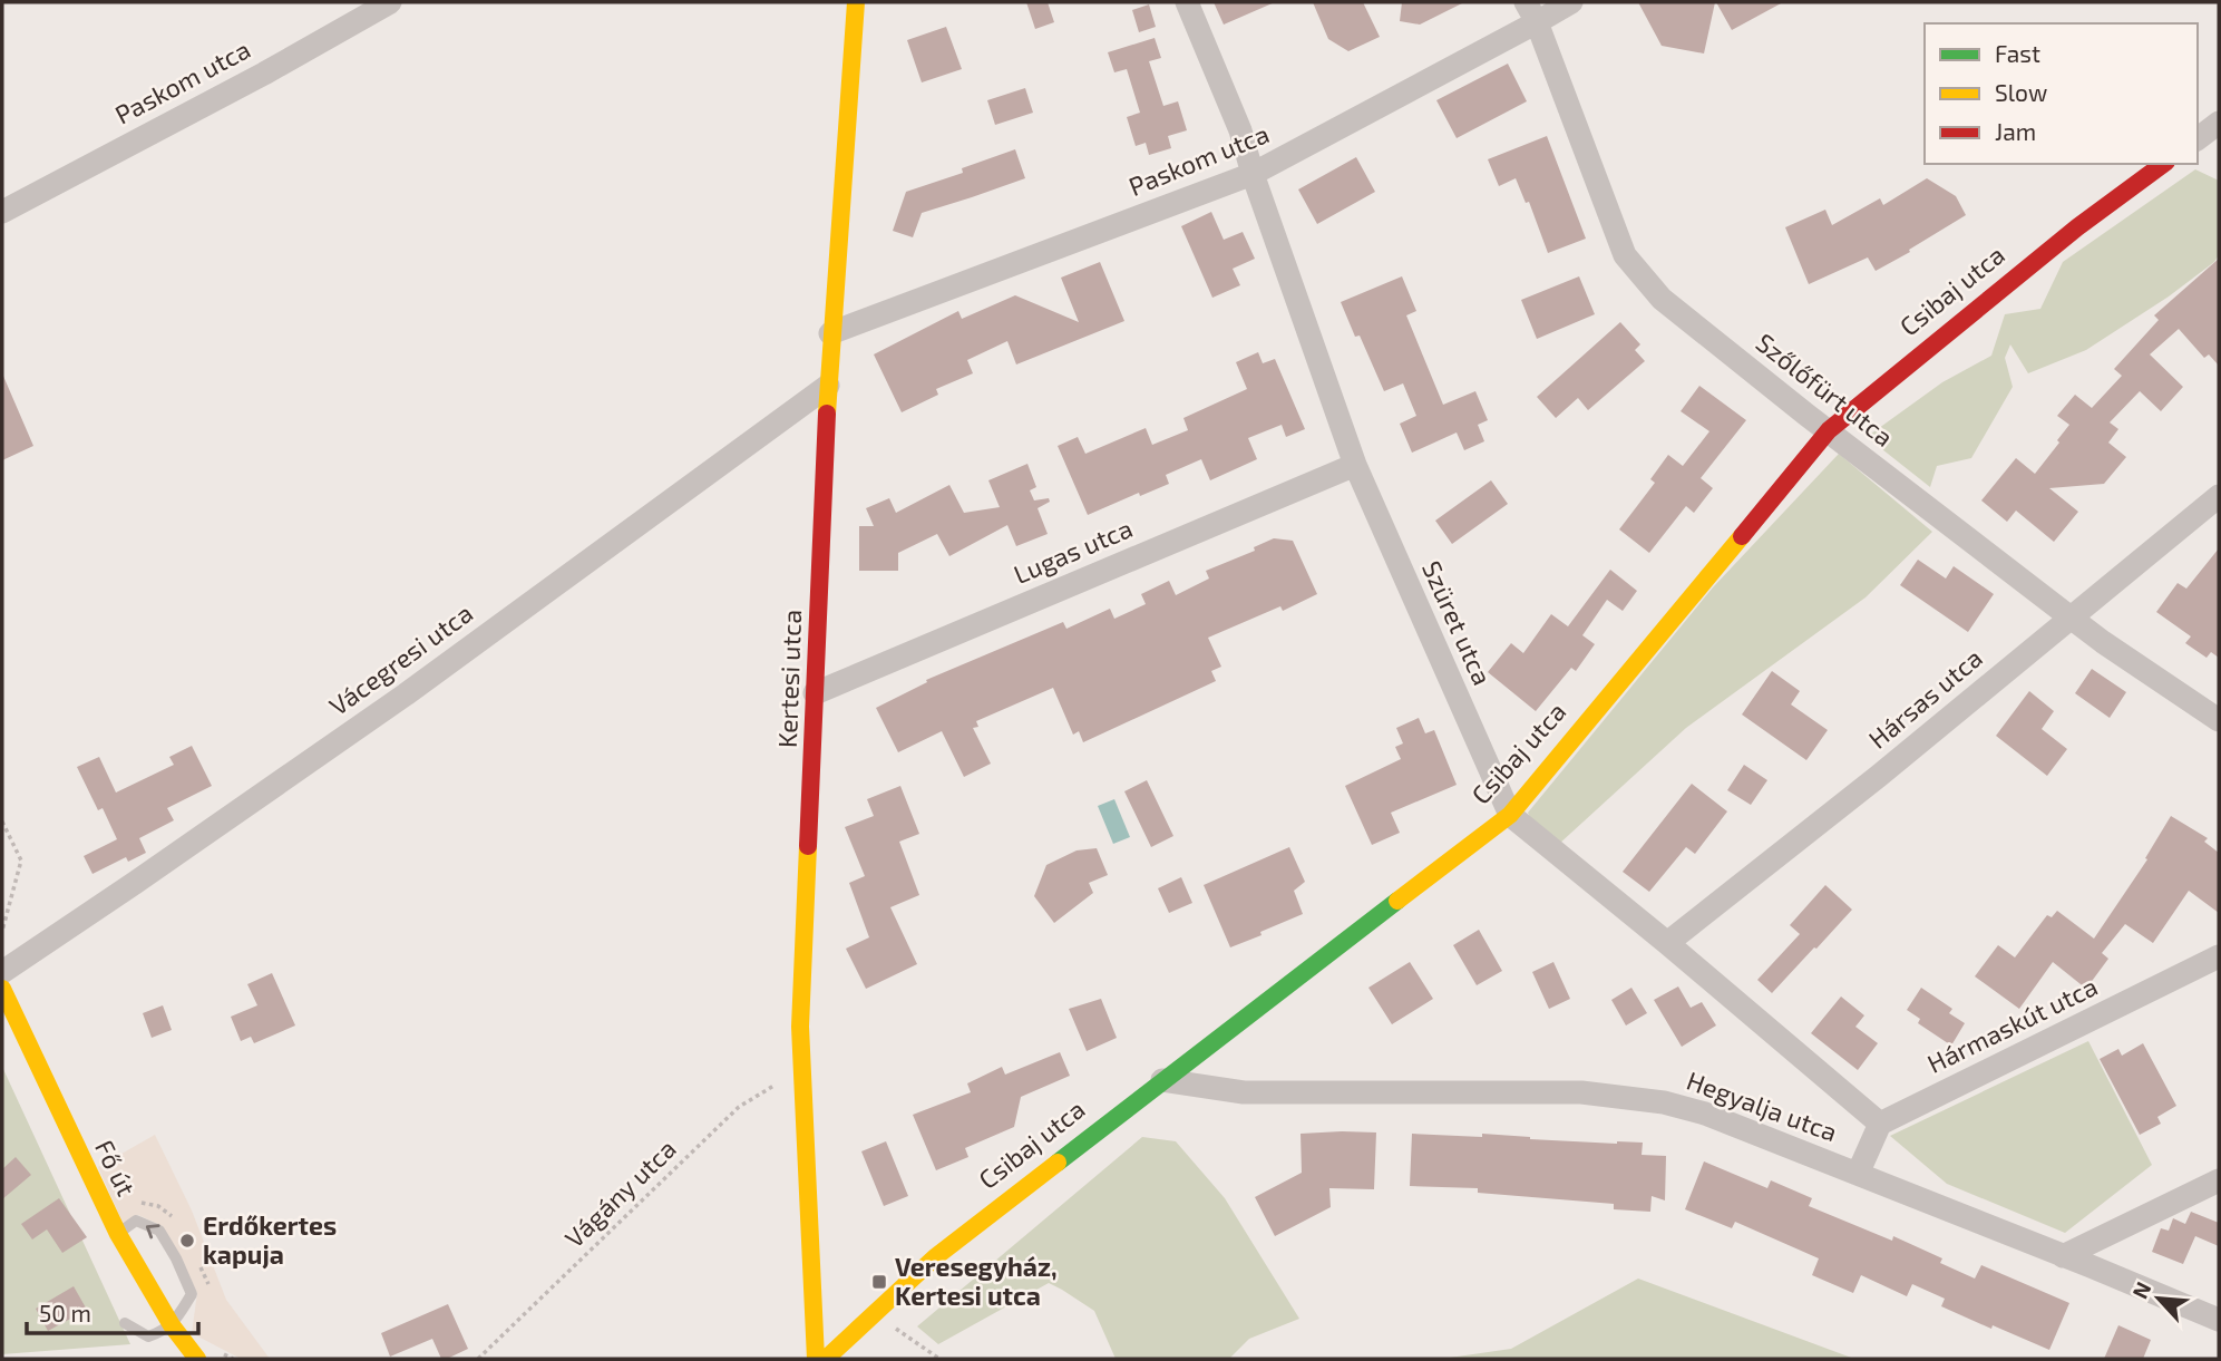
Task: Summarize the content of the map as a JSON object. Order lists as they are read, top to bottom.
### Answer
{
  "streets": {
    "street": [
      "Paskom utca",
      "Csibaj utca",
      "Szőlőfürt utca",
      "Lugas utca",
      "Szüret utca",
      "Vácegresi utca",
      "Kertesi utca",
      "Hársas utca",
      "Hármaskút utca",
      "Hegyalja utca",
      "Fő út"
    ],
    "path": ["Vágány utca"]
  },
  "crossings": [
    ["Paskom utca", "Szőlőfürt utca"],
    ["Paskom utca", "Szüret utca"],
    ["Paskom utca", "Kertesi utca"],
    ["Csibaj utca", "Szőlőfürt utca"],
    ["Csibaj utca", "Szüret utca"],
    ["Csibaj utca", "Hegyalja utca"],
    ["Szőlőfürt utca", "Hársas utca"],
    ["Lugas utca", "Szüret utca"],
    ["Lugas utca", "Kertesi utca"],
    ["Szüret utca", "Hársas utca"],
    ["Szüret utca", "Hármaskút utca"],
    ["Vácegresi utca", "Kertesi utca"],
    ["Kertesi utca", "Vágány utca"]
  ],
  "places": {
    "other": ["Erdőkertes kapuja"],
    "transit": ["Veresegyház, Kertesi utca"]
  },
  "legend": ["Fast", "Slow", "Jam"],
  "scale_bar": "50 m",
  "north": "top left"
}
